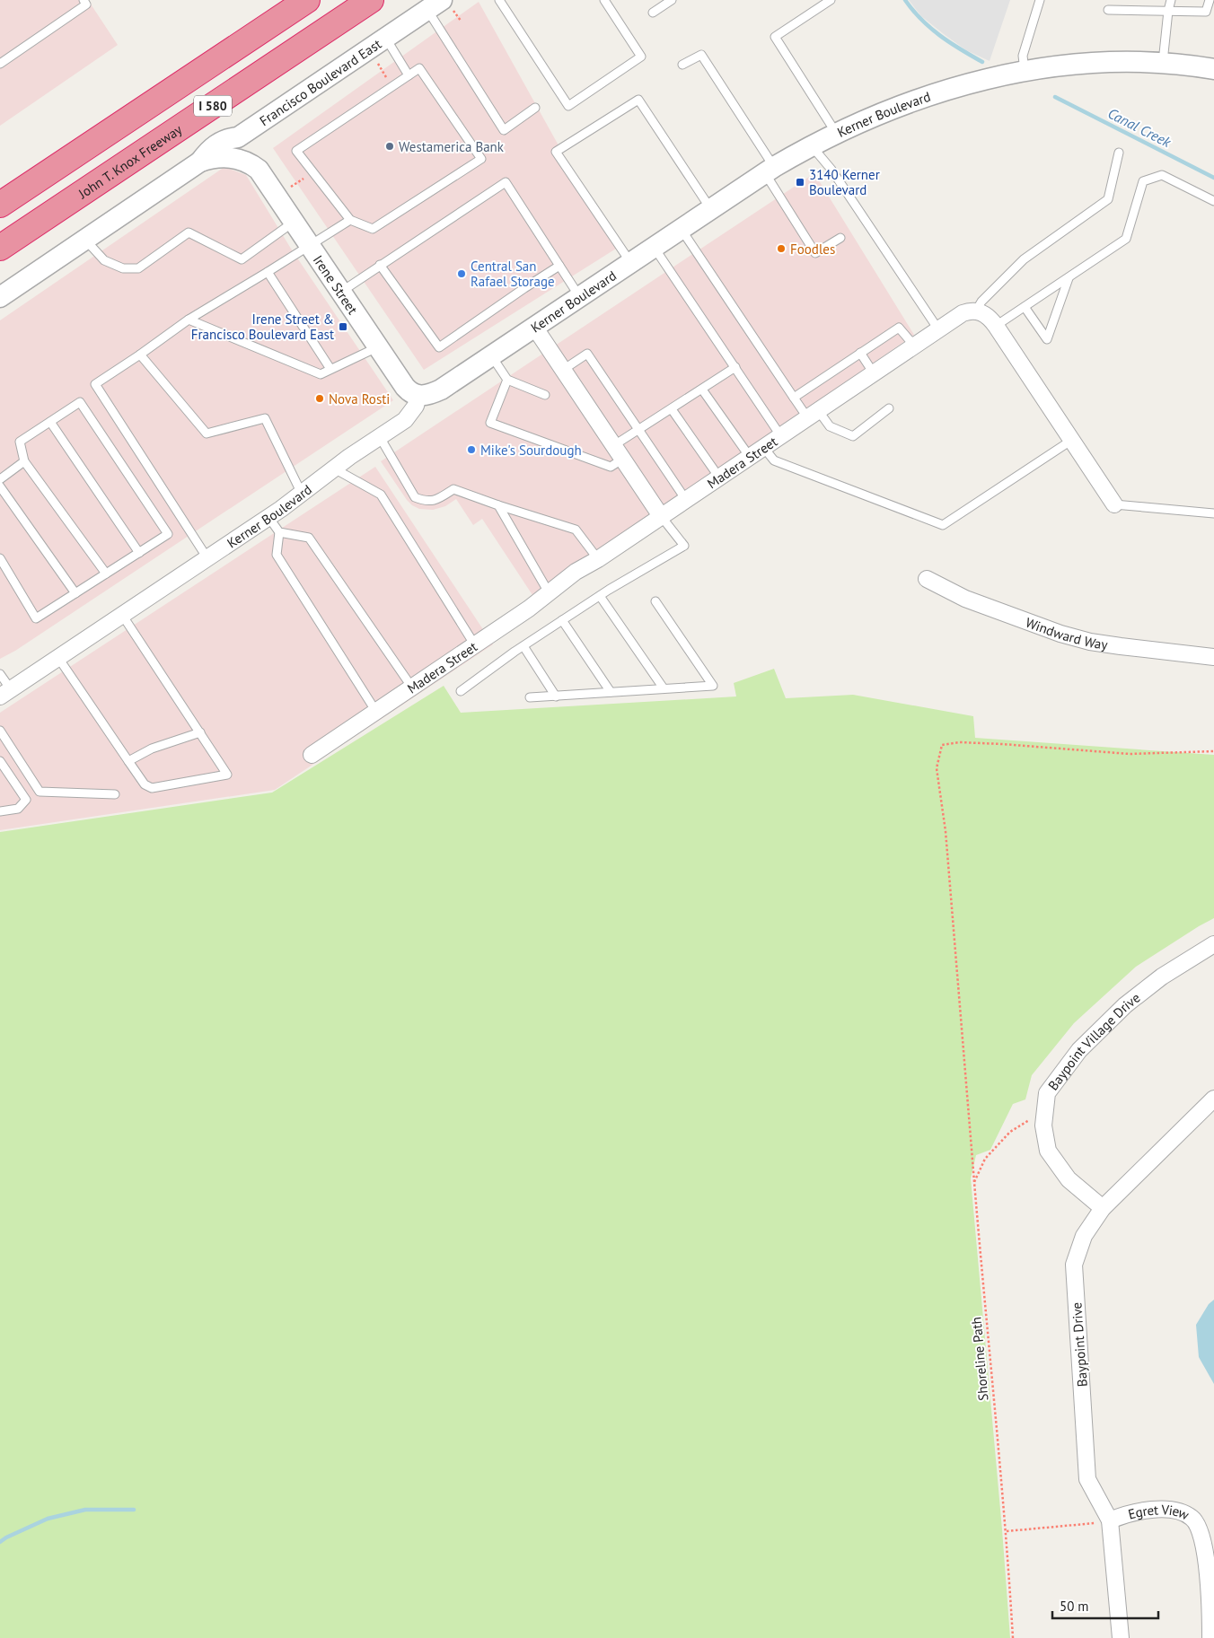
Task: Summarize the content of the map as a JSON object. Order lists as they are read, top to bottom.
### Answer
{
  "streets": {
    "highway": ["I 580", "John T. Knox Freeway"],
    "street": [
      "Francisco Boulevard East",
      "Kerner Boulevard",
      "Irene Street",
      "Madera Street",
      "Windward Way",
      "Baypoint Village Drive",
      "Baypoint Drive",
      "Egret View"
    ],
    "path": ["Shoreline Path"]
  },
  "crossings": [
    ["Francisco Boulevard East", "Irene Street"],
    ["Kerner Boulevard", "Irene Street"],
    ["Baypoint Village Drive", "Baypoint Drive"],
    ["Baypoint Village Drive", "Shoreline Path"],
    ["Baypoint Drive", "Egret View"]
  ],
  "water": ["Canal Creek"],
  "places": {
    "other": [
      "Westamerica Bank",
      "Foodles",
      "Central San Rafael Storage",
      "Nova Rosti",
      "Mike's Sourdough"
    ],
    "transit": ["3140 Kerner Boulevard", "Irene Street & Francisco Boulevard East"]
  },
  "scale_bar": "50 m"
}
